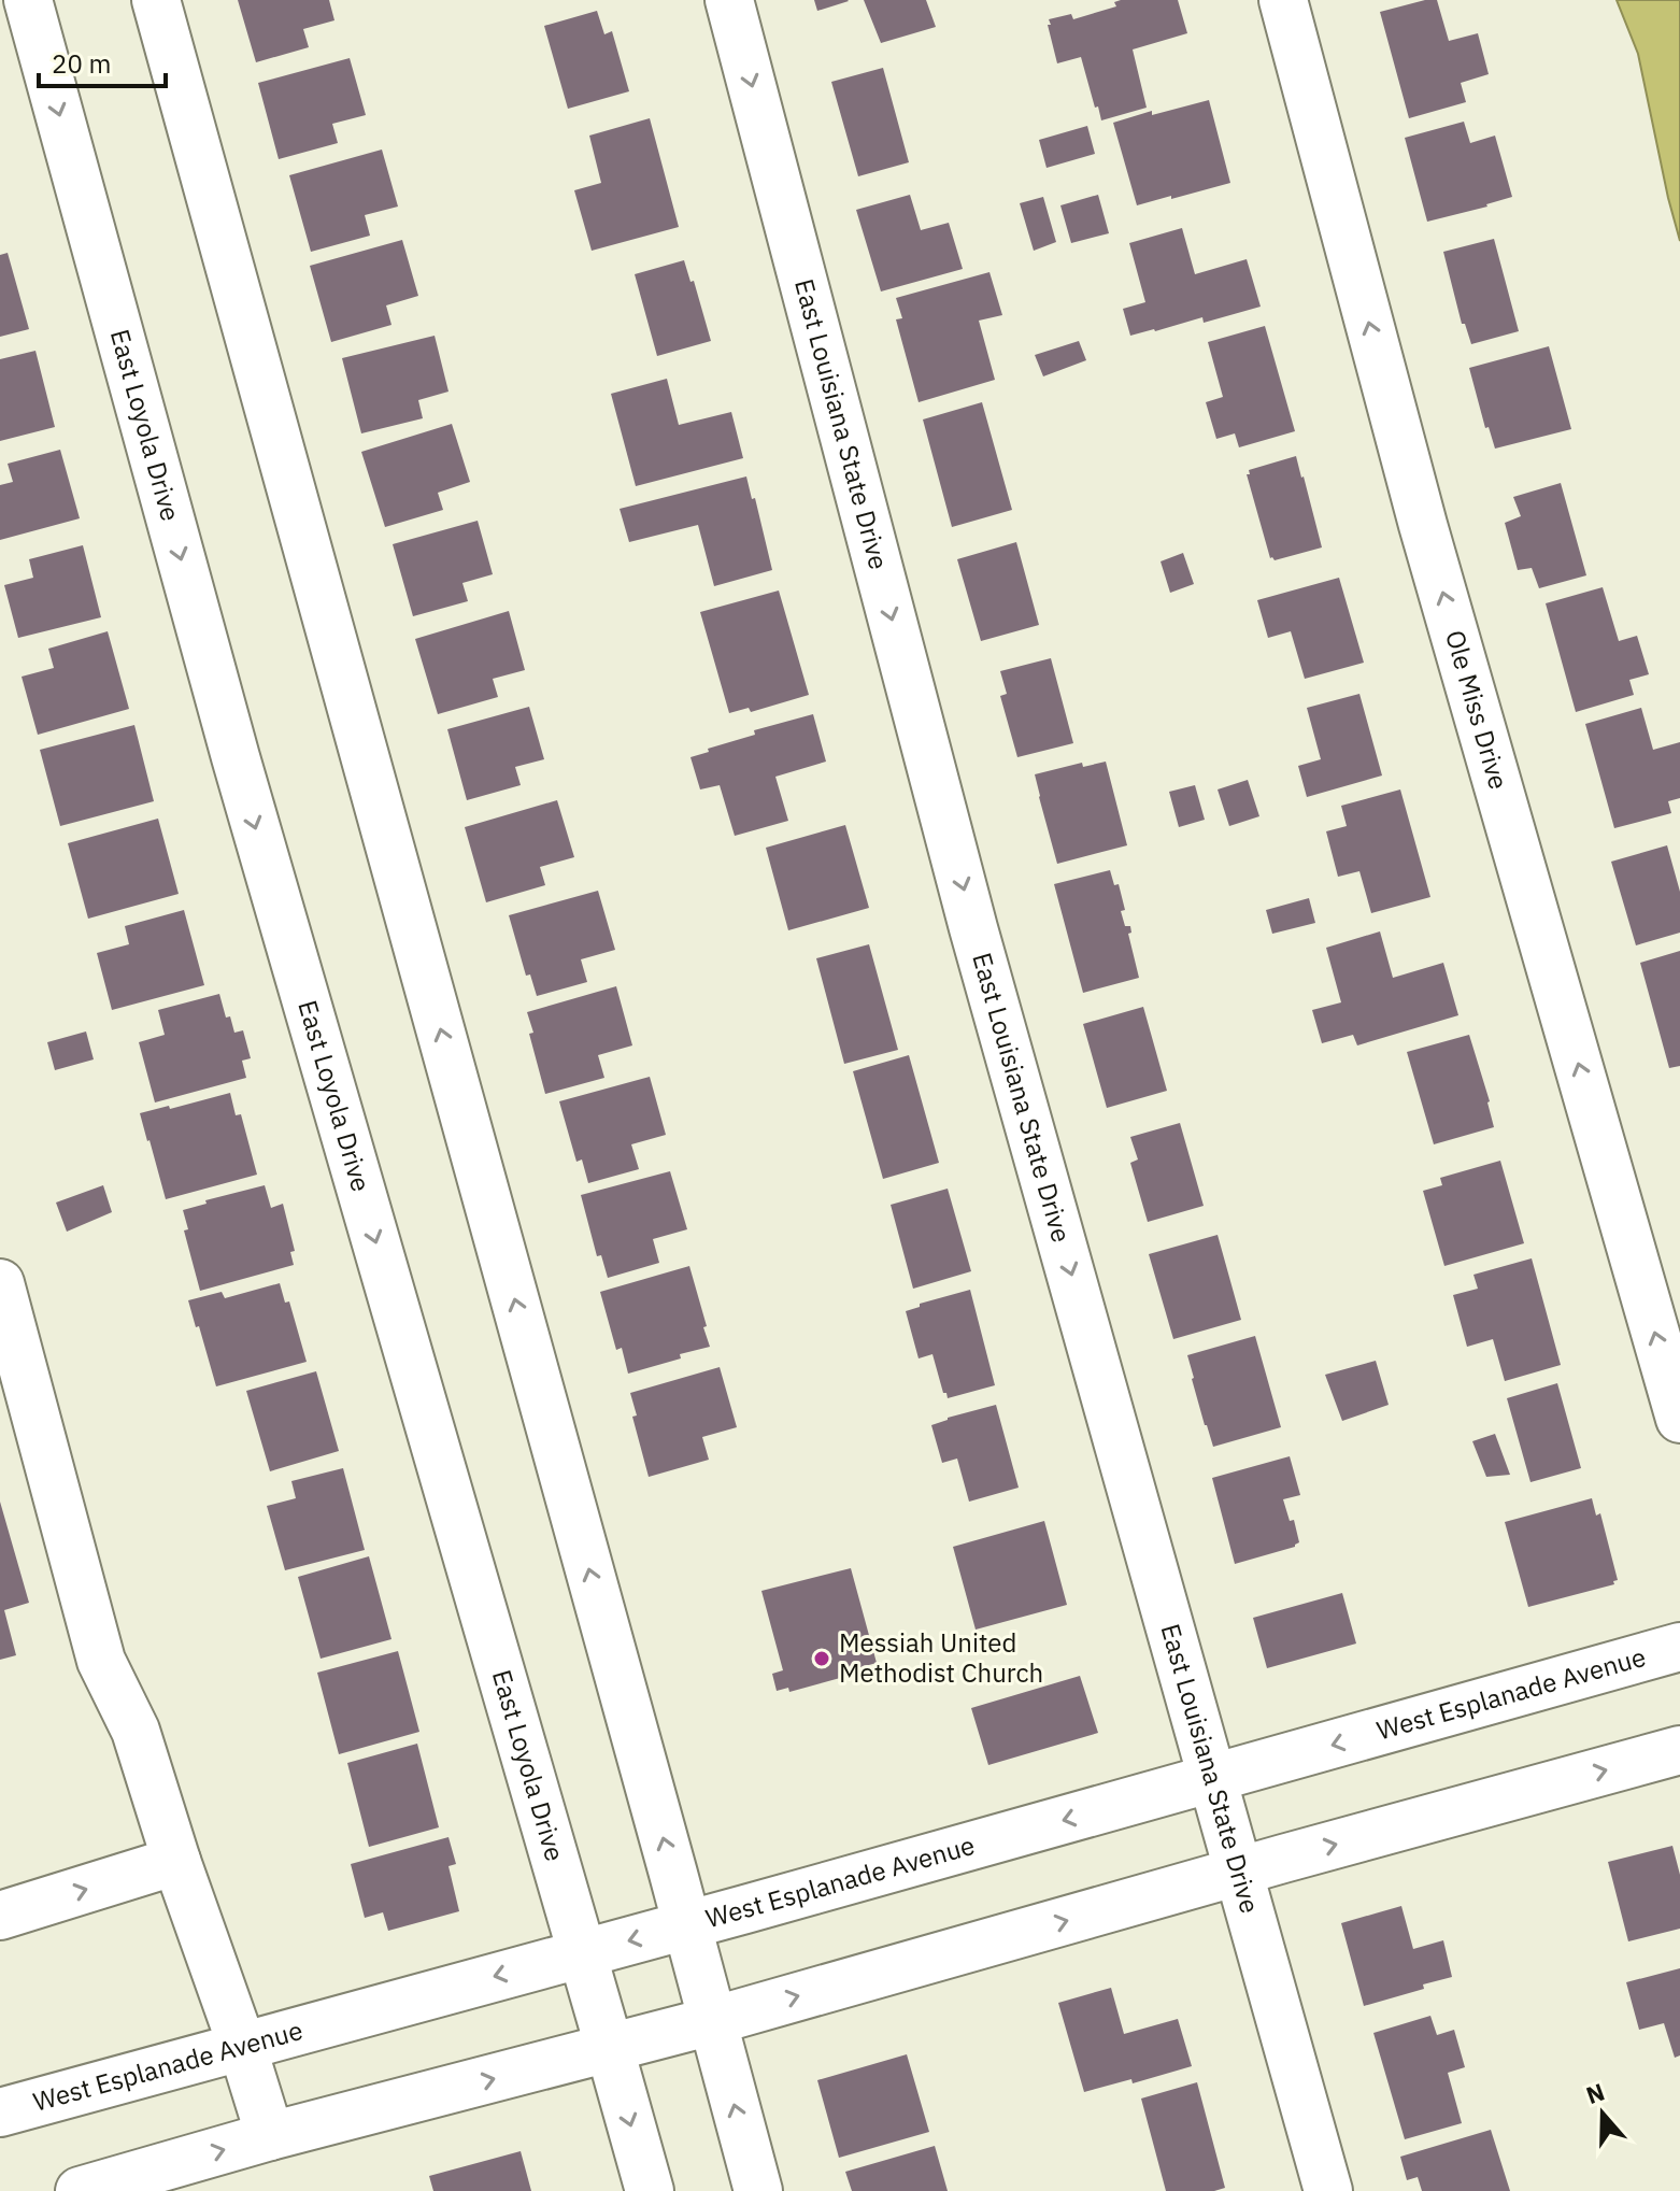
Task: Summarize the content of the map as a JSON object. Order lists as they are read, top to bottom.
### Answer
{
  "streets": {
    "street": [
      "East Louisiana State Drive",
      "East Loyola Drive",
      "Ole Miss Drive",
      "West Esplanade Avenue"
    ]
  },
  "crossings": [
    ["East Louisiana State Drive", "West Esplanade Avenue"],
    ["East Loyola Drive", "West Esplanade Avenue"]
  ],
  "one_way": ["East Louisiana State Drive", "Ole Miss Drive"],
  "places": ["Messiah United Methodist Church"],
  "scale_bar": "20 m",
  "north": "top"
}
